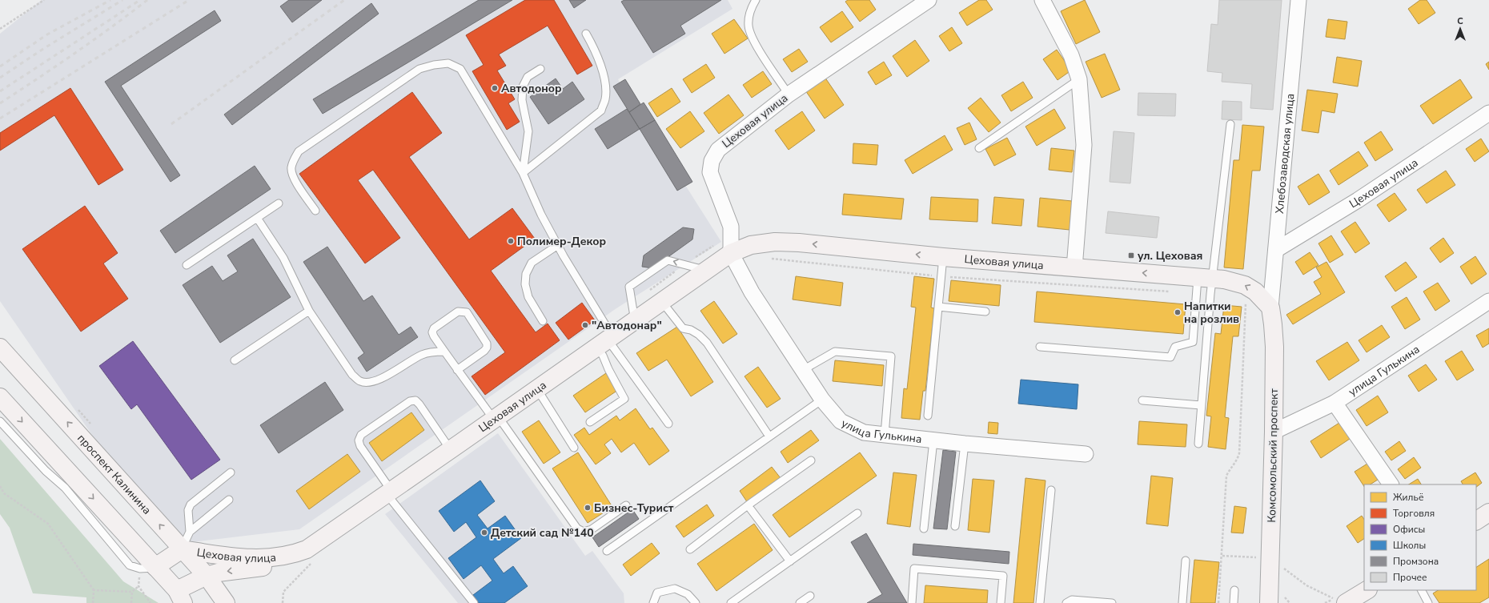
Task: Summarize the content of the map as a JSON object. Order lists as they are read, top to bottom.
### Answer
{
  "streets": {
    "main road": ["Цеховая улица", "Комсомольский проспект", "проспект Калинина"],
    "street": ["Хлебозаводская улица", "улица Гулькина"]
  },
  "crossings": [
    ["Цеховая улица", "Хлебозаводская улица"],
    ["Цеховая улица", "улица Гулькина"],
    ["Цеховая улица", "Комсомольский проспект"],
    ["Цеховая улица", "проспект Калинина"],
    ["Хлебозаводская улица", "Комсомольский проспект"],
    ["улица Гулькина", "Комсомольский проспект"]
  ],
  "places": {
    "other": [
      "Автодонор",
      "Полимер-Декор",
      "Напитки на розлив",
      "\"Автодонар\"",
      "Бизнес-Турист",
      "Детский сад №140"
    ],
    "transit": ["ул. Цеховая"]
  },
  "legend": [
    "Жильё",
    "Торговля",
    "Офисы",
    "Школы",
    "Промзона",
    "Прочее"
  ],
  "north": "top"
}
